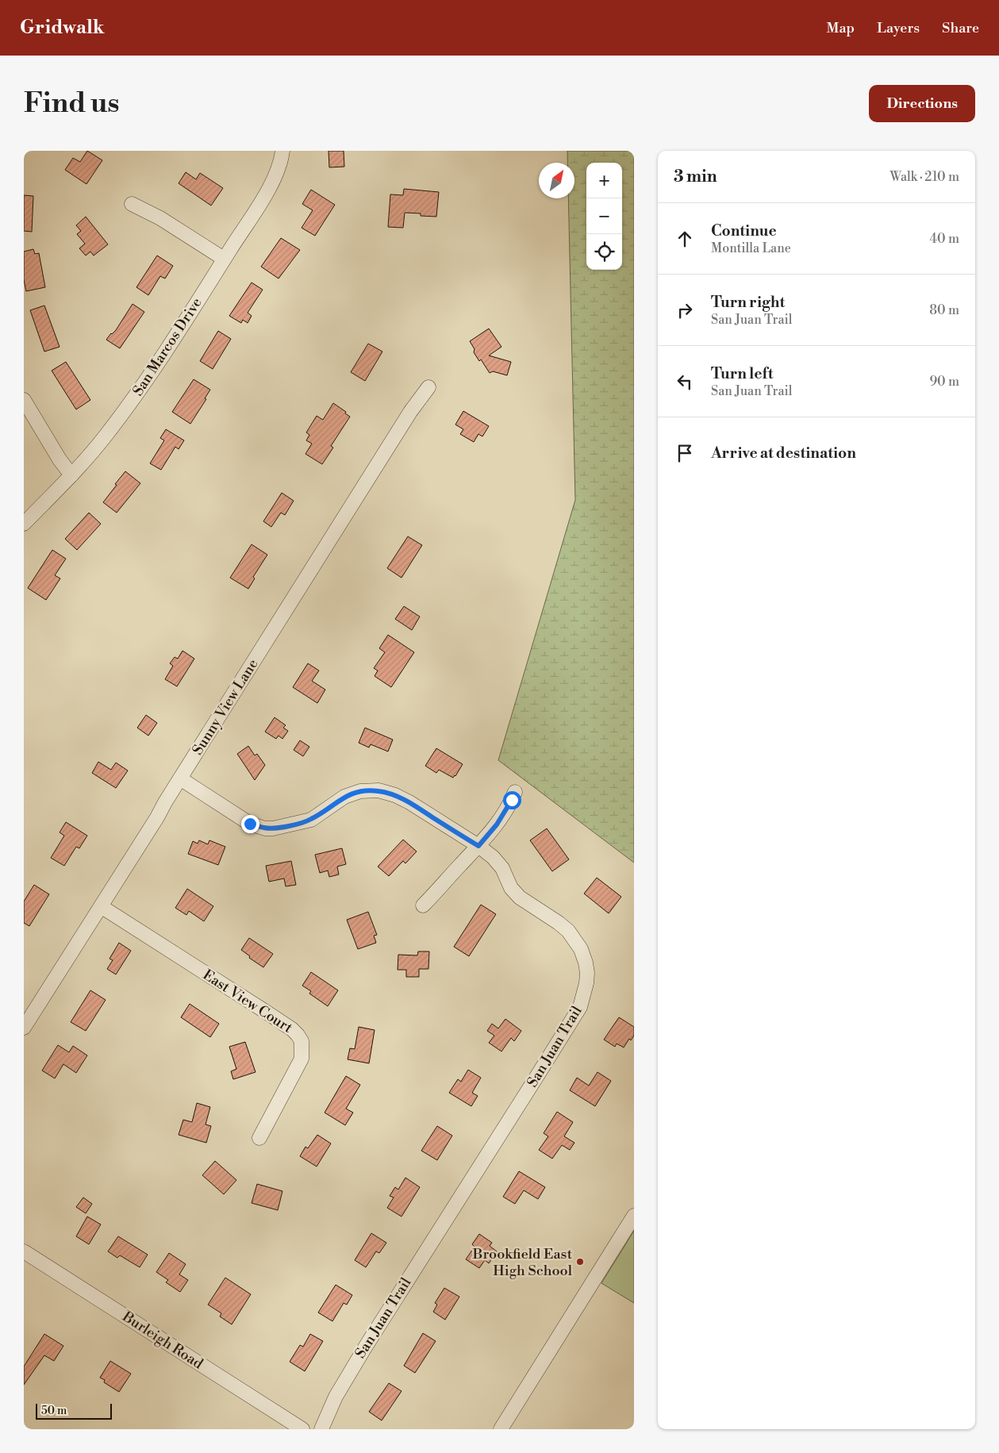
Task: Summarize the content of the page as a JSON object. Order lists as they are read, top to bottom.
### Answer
{
  "streets": {
    "street": [
      "San Marcos Drive",
      "Sunny View Lane",
      "East View Court",
      "San Juan Trail",
      "Burleigh Road"
    ]
  },
  "crossings": [
    ["Sunny View Lane", "East View Court"],
    ["Sunny View Lane", "San Juan Trail"]
  ],
  "places": ["Brookfield East High School"],
  "scale_bar": "50 m",
  "north": "top right",
  "page": {
    "header": "Gridwalk",
    "nav": ["Map", "Layers", "Share"],
    "buttons": "Directions",
    "title": "Find us",
    "heading": ["3 min", "Walk · 210 m"],
    "map_buttons": ["+", "−"],
    "list": [
      ["Continue", "Montilla Lane", "40 m"],
      ["Turn right", "San Juan Trail", "80 m"],
      ["Turn left", "San Juan Trail", "90 m"],
      "Arrive at destination"
    ],
    "scale": "50 m"
  }
}
